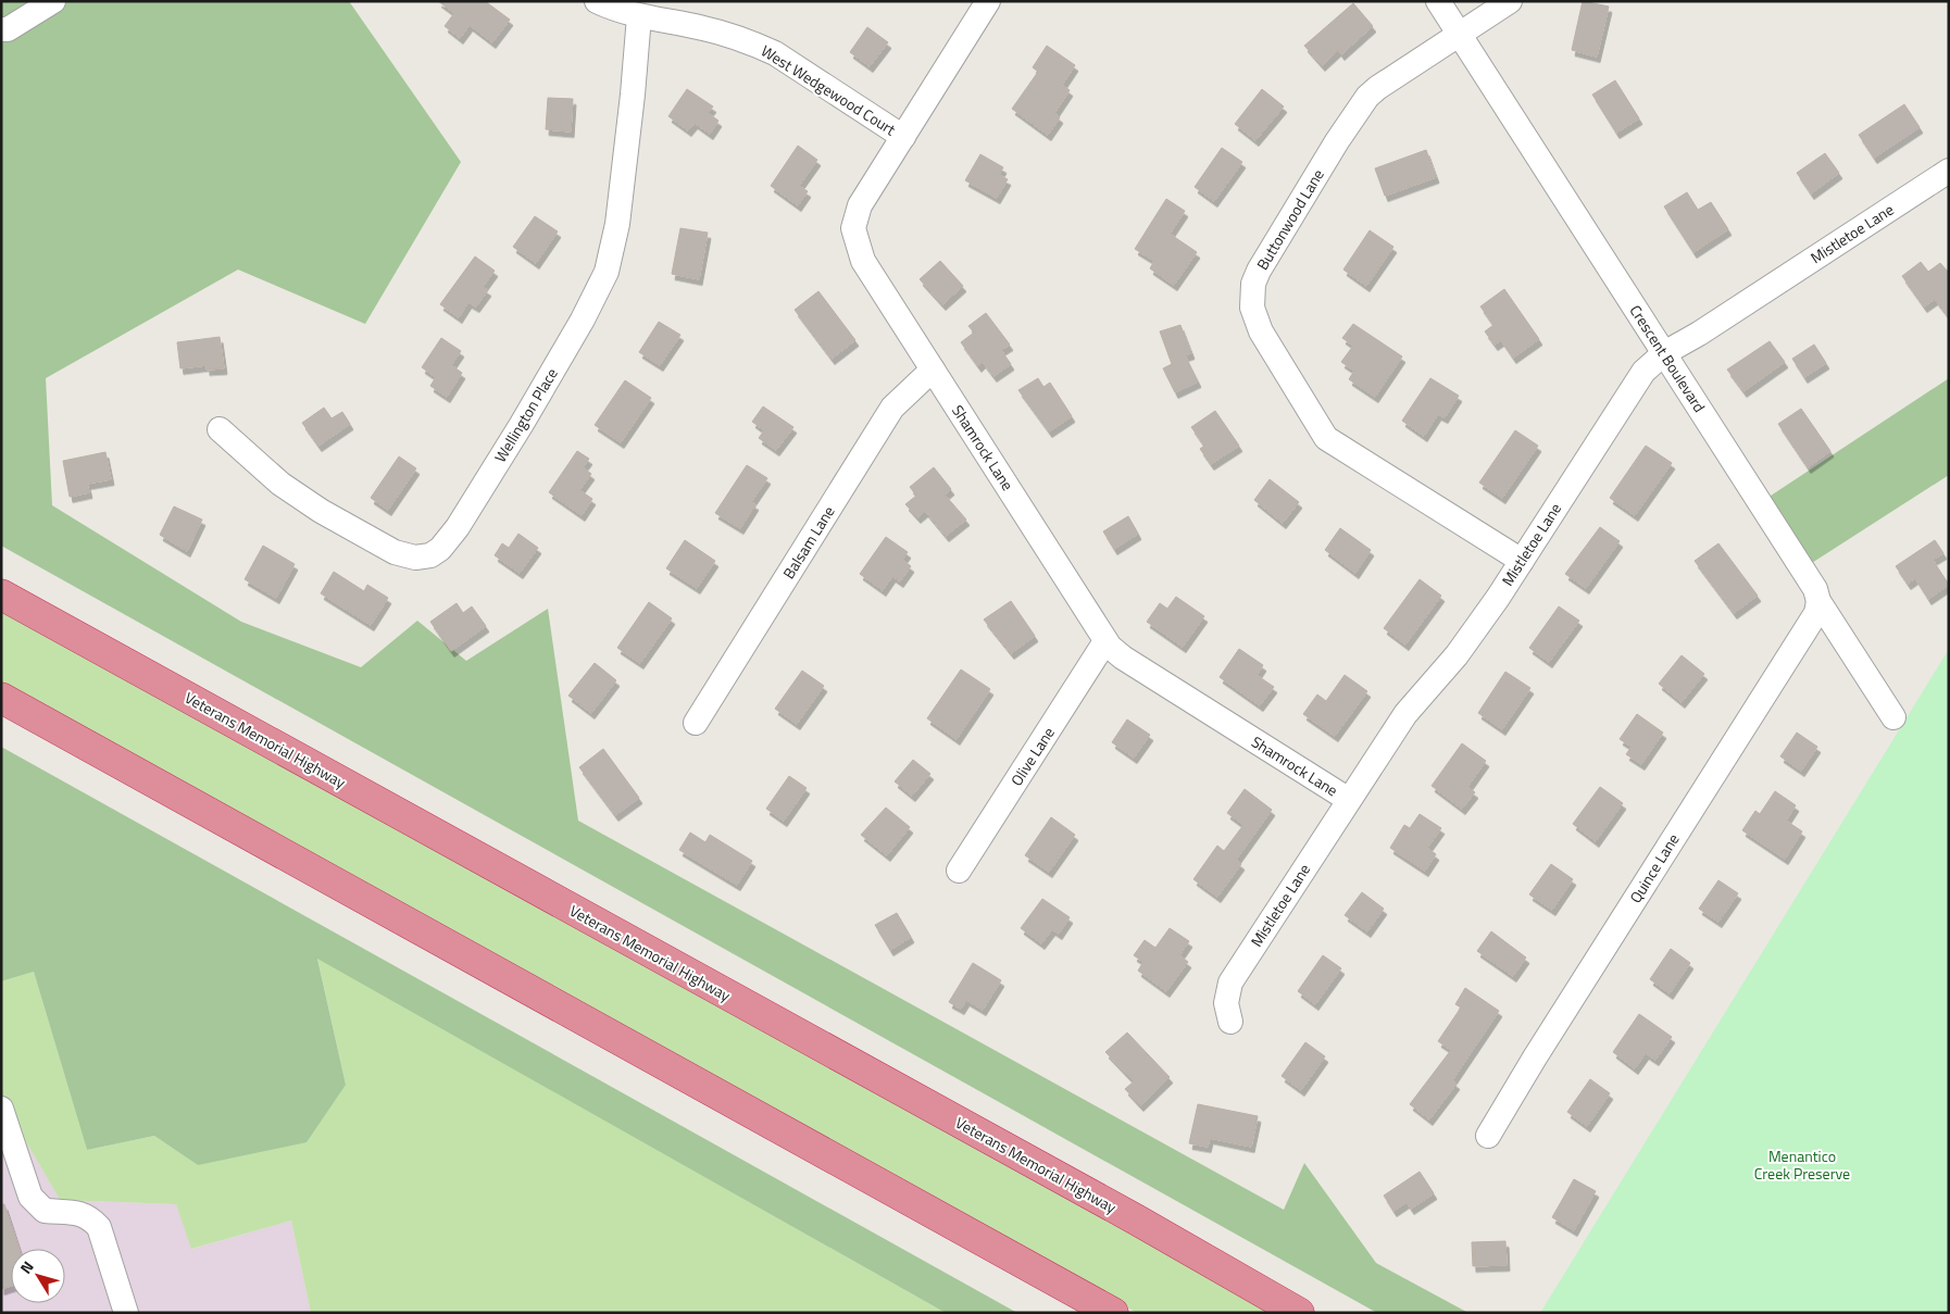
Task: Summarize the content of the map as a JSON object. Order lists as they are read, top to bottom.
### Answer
{
  "streets": {
    "highway": ["Veterans Memorial Highway"],
    "street": [
      "West Wedgewood Court",
      "Buttonwood Lane",
      "Mistletoe Lane",
      "Crescent Boulevard",
      "Wellington Place",
      "Shamrock Lane",
      "Balsam Lane",
      "Olive Lane",
      "Quince Lane"
    ]
  },
  "crossings": [
    ["West Wedgewood Court", "Wellington Place"],
    ["West Wedgewood Court", "Shamrock Lane"],
    ["Buttonwood Lane", "Mistletoe Lane"],
    ["Buttonwood Lane", "Crescent Boulevard"],
    ["Mistletoe Lane", "Crescent Boulevard"],
    ["Mistletoe Lane", "Shamrock Lane"],
    ["Crescent Boulevard", "Quince Lane"],
    ["Shamrock Lane", "Balsam Lane"],
    ["Shamrock Lane", "Olive Lane"]
  ],
  "parks": ["Menantico Creek Preserve"],
  "north": "top left"
}
